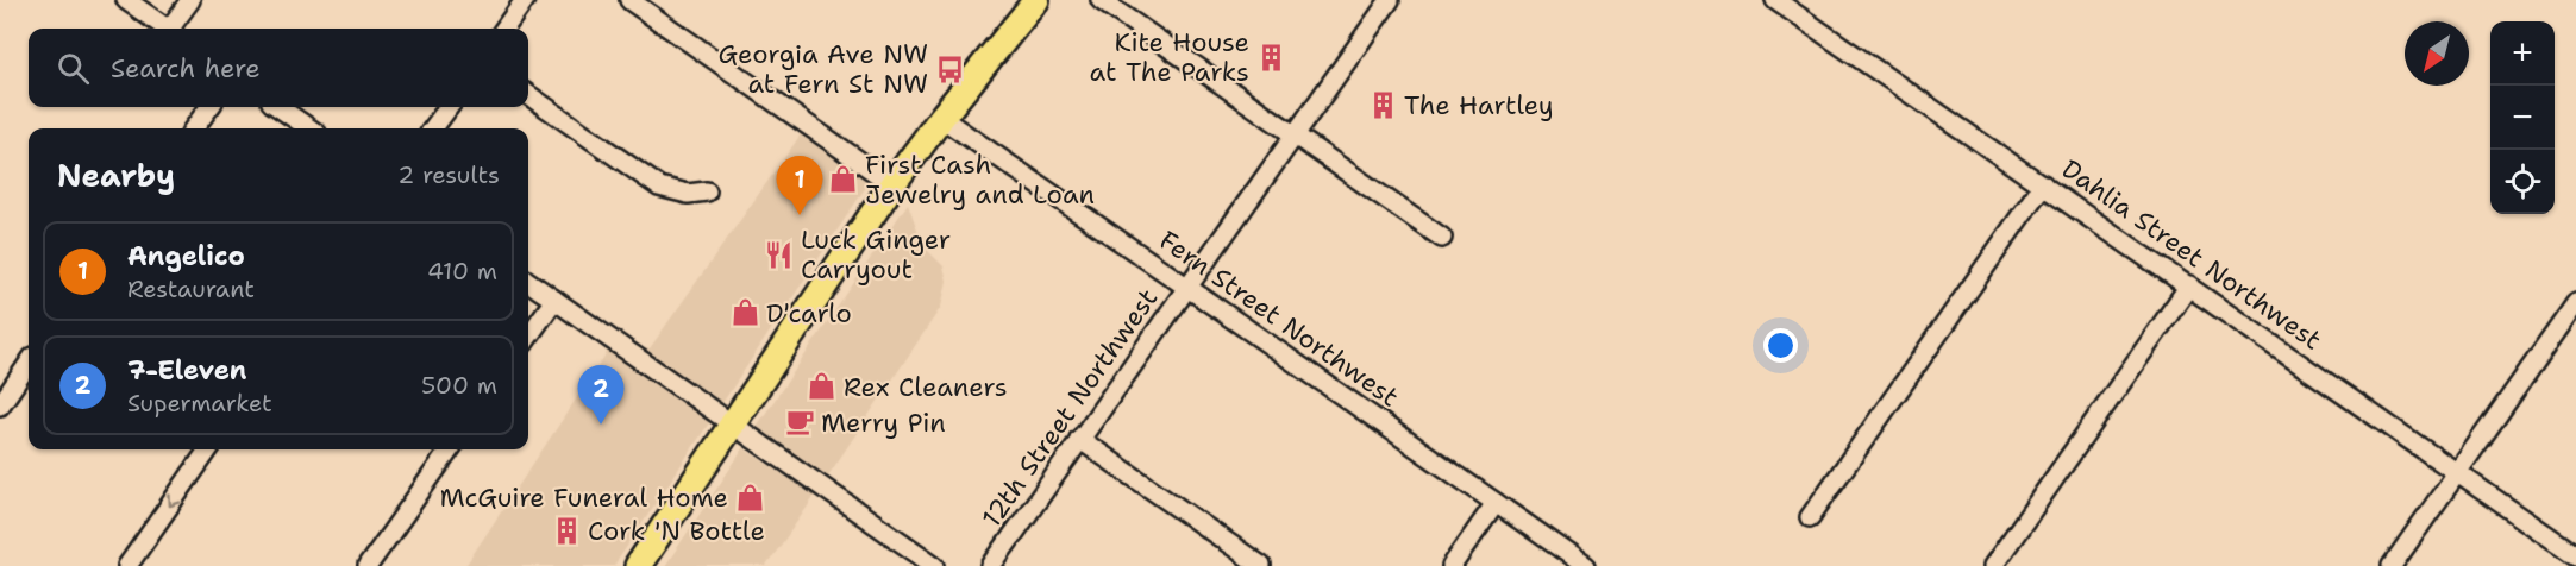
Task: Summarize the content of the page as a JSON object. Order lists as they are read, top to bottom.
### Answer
{
  "streets": {
    "street": ["Dahlia Street Northwest", "Fern Street Northwest", "12th Street Northwest"]
  },
  "crossings": [
    ["Fern Street Northwest", "12th Street Northwest"]
  ],
  "places": {
    "building": ["Kite House at The Parks", "The Hartley", "Cork 'N Bottle"],
    "bus stop": ["Georgia Ave NW at Fern St NW"],
    "shop": [
      "First Cash Jewelry and Loan",
      "D'carlo",
      "Rex Cleaners",
      "McGuire Funeral Home"
    ],
    "restaurant": ["Luck Ginger Carryout"],
    "cafe": ["Merry Pin"]
  },
  "north": "bottom left",
  "page": {
    "map_buttons": ["+", "−"],
    "search": "Search here",
    "heading": ["Nearby", "2 results"],
    "pins": ["1", "2"],
    "list": [
      {
        "mark": "1",
        "name": "Angelico",
        "note": "Restaurant",
        "value": "410 m"
      },
      {
        "mark": "2",
        "name": "7-Eleven",
        "note": "Supermarket",
        "value": "500 m"
      }
    ]
  }
}
